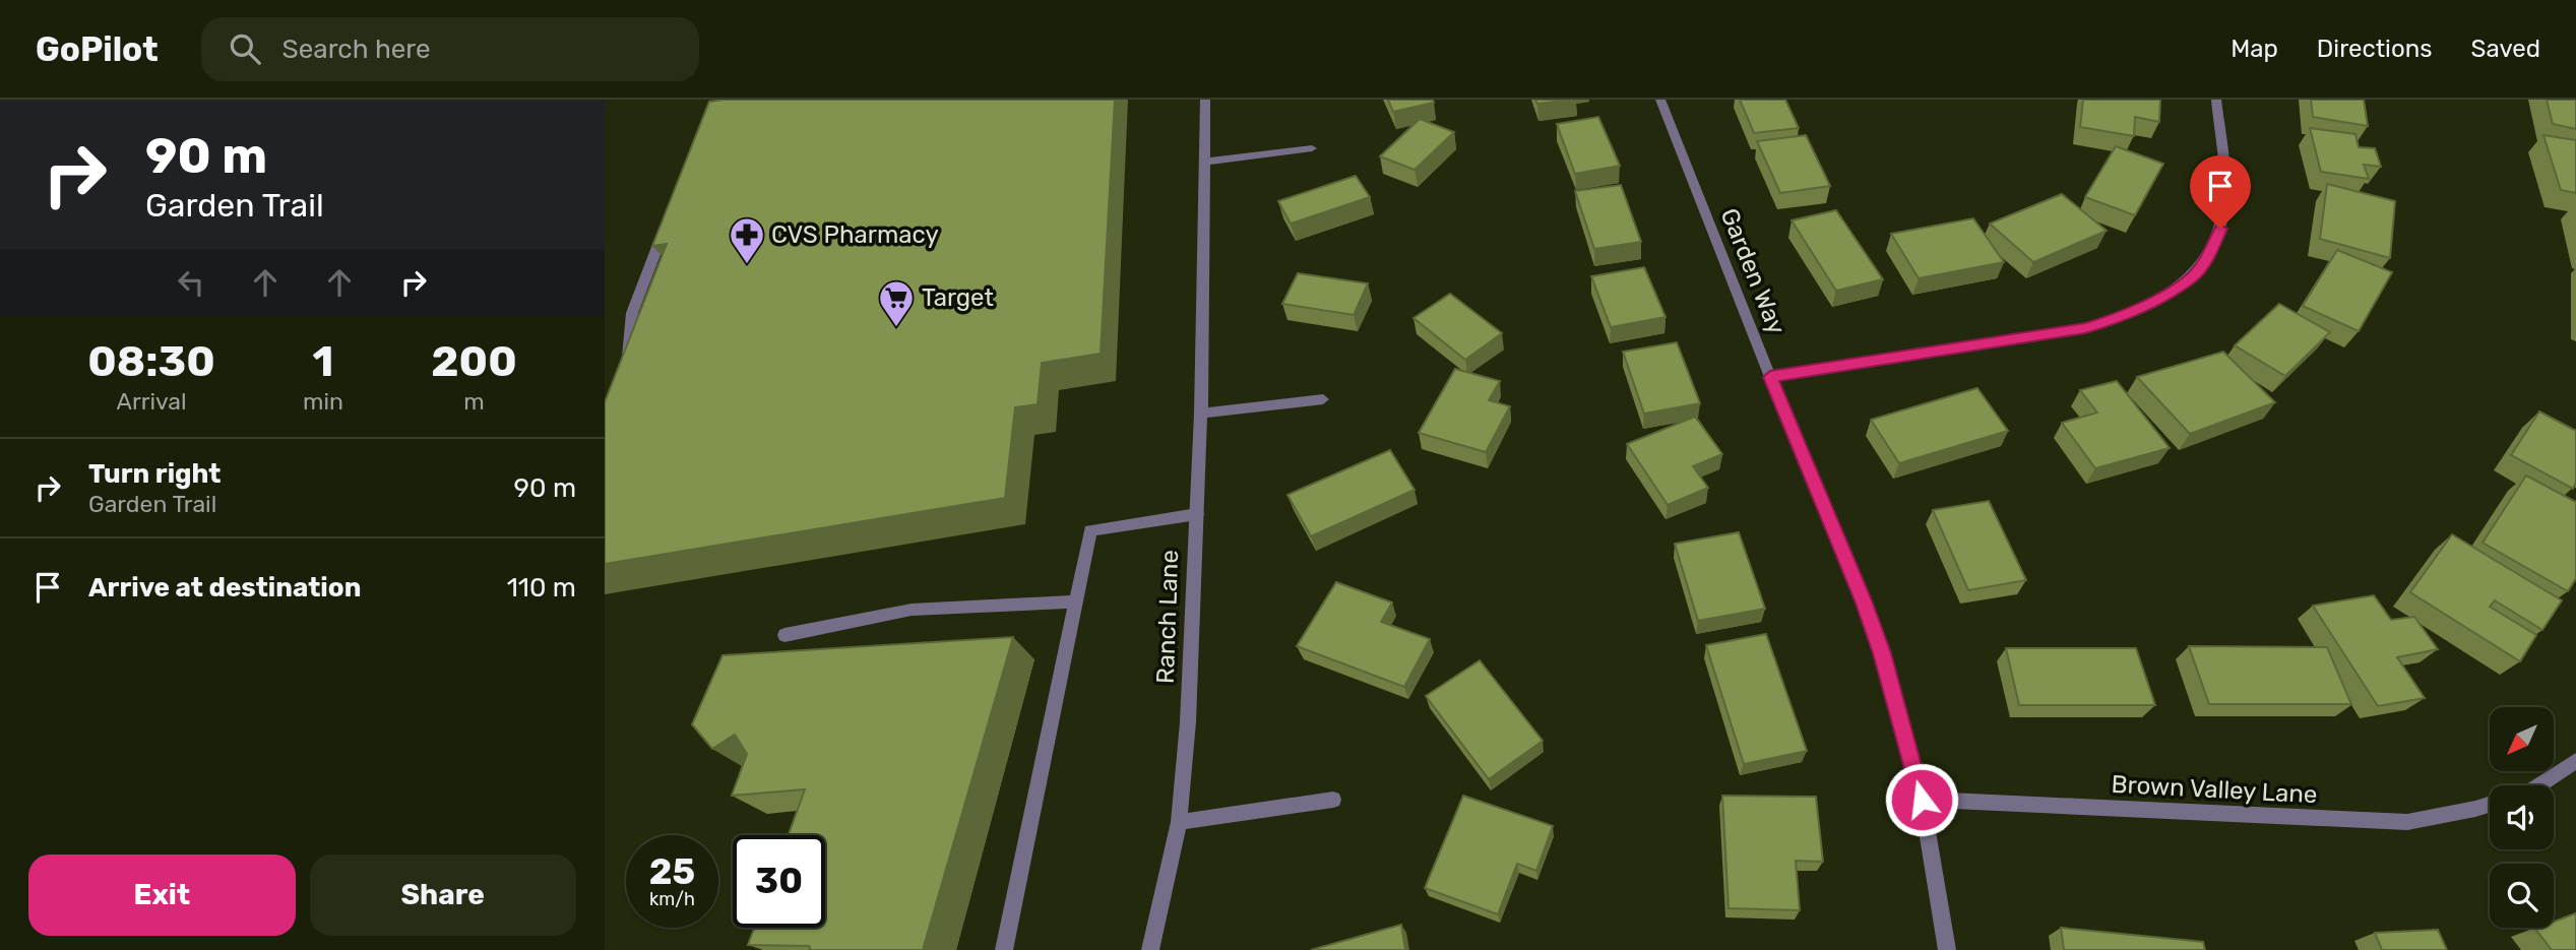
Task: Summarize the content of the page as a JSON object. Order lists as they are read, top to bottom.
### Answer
{
  "streets": {
    "street": ["Garden Way", "Ranch Lane", "Brown Valley Lane"]
  },
  "crossings": [
    ["Garden Way", "Brown Valley Lane"]
  ],
  "places": {
    "pharmacy": ["CVS Pharmacy"],
    "supermarket": ["Target"]
  },
  "north": "bottom left",
  "page": {
    "header": "GoPilot",
    "search": "Search here",
    "nav": ["Map", "Directions", "Saved"],
    "turn": ["90 m", "Garden Trail"],
    "eta": [
      "08:30",
      "Arrival",
      "1",
      "min",
      "200",
      "m"
    ],
    "list": [
      {
        "name": "Turn right",
        "note": "Garden Trail",
        "value": "90 m"
      },
      {
        "name": "Arrive at destination",
        "value": "110 m"
      }
    ],
    "speed": "25 km/h",
    "limit": "30",
    "buttons": ["Exit", "Share"]
  }
}
